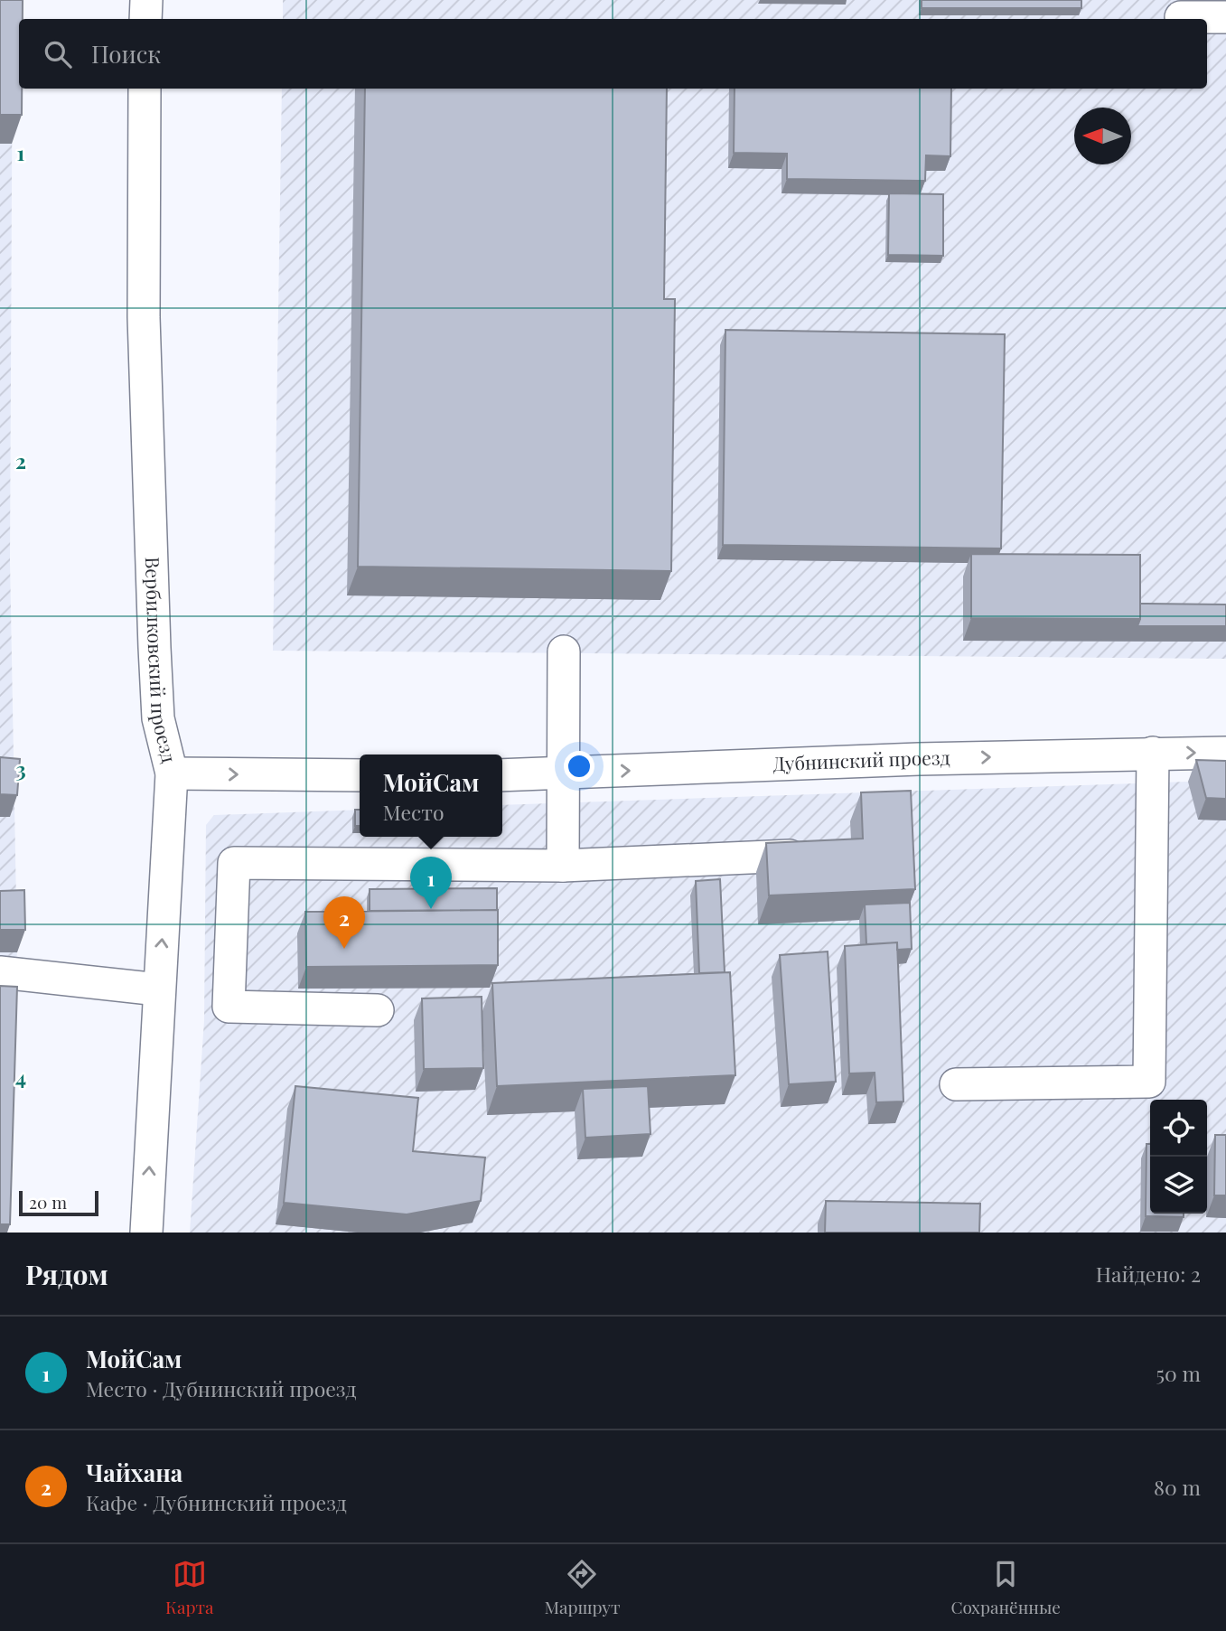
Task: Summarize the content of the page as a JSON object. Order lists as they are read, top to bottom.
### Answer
{
  "streets": {
    "street": ["Вербилковский проезд", "Дубнинский проезд"]
  },
  "one_way": ["Вербилковский проезд"],
  "scale_bar": "20 m",
  "north": "left",
  "page": {
    "search": "Поиск",
    "popup": ["МойСам", "Место"],
    "pins": ["1", "2"],
    "scale": "20 m",
    "heading": ["Рядом", "Найдено: 2"],
    "list": [
      {
        "mark": "1",
        "name": "МойСам",
        "note": "Место · Дубнинский проезд",
        "value": "50 m"
      },
      {
        "mark": "2",
        "name": "Чайхана",
        "note": "Кафе · Дубнинский проезд",
        "value": "80 m"
      }
    ],
    "nav": ["Карта", "Маршрут", "Сохранённые"]
  },
  "grid": {
    "rows": [
      "1",
      "2",
      "3",
      "4"
    ]
  }
}
